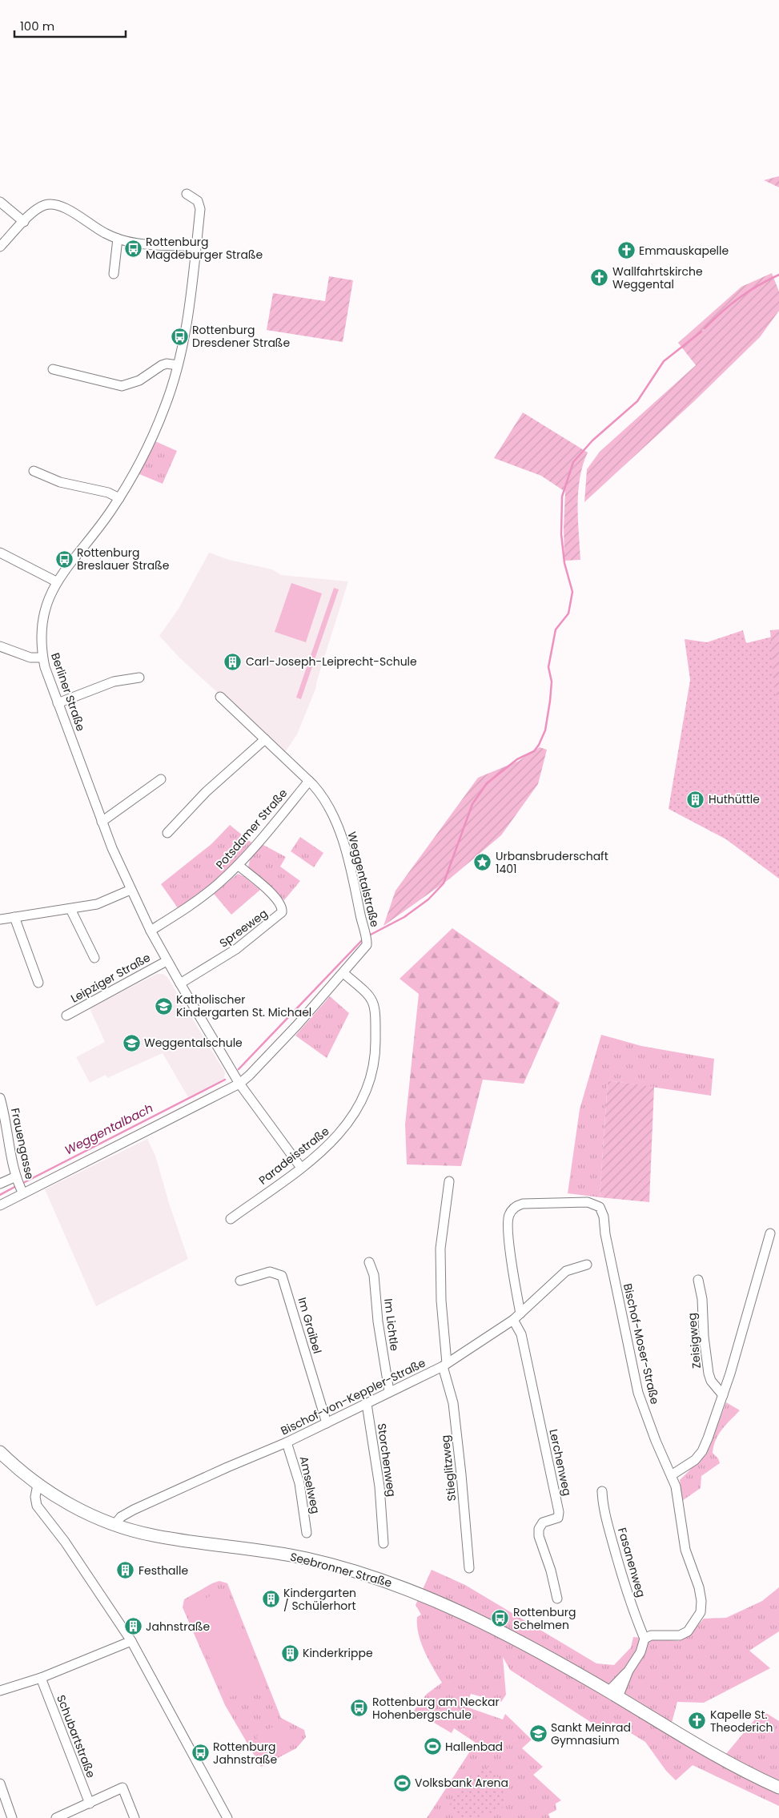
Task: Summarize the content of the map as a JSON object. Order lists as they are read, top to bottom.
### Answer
{
  "streets": {
    "street": [
      "Berliner Straße",
      "Potsdamer Straße",
      "Weggentalstraße",
      "Spreeweg",
      "Leipziger Straße",
      "Frauengasse",
      "Paradeisstraße",
      "Im Lichtle",
      "Im Graibel",
      "Zeisigweg",
      "Bischof-Moser-Straße",
      "Bischof-von-Keppler-Straße",
      "Storchenweg",
      "Lerchenweg",
      "Stieglitzweg",
      "Amselweg",
      "Fasanenweg",
      "Seebronner Straße",
      "Schubartstraße"
    ]
  },
  "crossings": [
    ["Berliner Straße", "Potsdamer Straße"],
    ["Berliner Straße", "Weggentalstraße"],
    ["Berliner Straße", "Spreeweg"],
    ["Berliner Straße", "Leipziger Straße"],
    ["Berliner Straße", "Paradeisstraße"],
    ["Potsdamer Straße", "Weggentalstraße"],
    ["Potsdamer Straße", "Spreeweg"],
    ["Weggentalstraße", "Frauengasse"],
    ["Weggentalstraße", "Paradeisstraße"],
    ["Im Lichtle", "Bischof-von-Keppler-Straße"],
    ["Im Graibel", "Bischof-von-Keppler-Straße"],
    ["Bischof-Moser-Straße", "Bischof-von-Keppler-Straße"],
    ["Bischof-Moser-Straße", "Fasanenweg"],
    ["Bischof-von-Keppler-Straße", "Storchenweg"],
    ["Bischof-von-Keppler-Straße", "Lerchenweg"],
    ["Bischof-von-Keppler-Straße", "Stieglitzweg"],
    ["Bischof-von-Keppler-Straße", "Amselweg"],
    ["Bischof-von-Keppler-Straße", "Seebronner Straße"]
  ],
  "water": ["Weggentalbach"],
  "places": {
    "bus stop": [
      "Rottenburg Magdeburger Straße",
      "Rottenburg Dresdener Straße",
      "Rottenburg Breslauer Straße",
      "Rottenburg Schelmen",
      "Rottenburg am Neckar Hohenbergschule",
      "Rottenburg Jahnstraße"
    ],
    "church": ["Emmauskapelle", "Wallfahrtskirche Weggental", "Kapelle St. Theoderich"],
    "building": [
      "Carl-Joseph-Leiprecht-Schule",
      "Huthüttle",
      "Festhalle",
      "Kindergarten / Schülerhort",
      "Jahnstraße",
      "Kinderkrippe"
    ],
    "place": ["Urbansbruderschaft 1401"],
    "school or university": ["Katholischer Kindergarten St. Michael", "Weggentalschule", "Sankt Meinrad Gymnasium"],
    "sports": ["Hallenbad", "Volksbank Arena"]
  },
  "scale_bar": "100 m"
}
